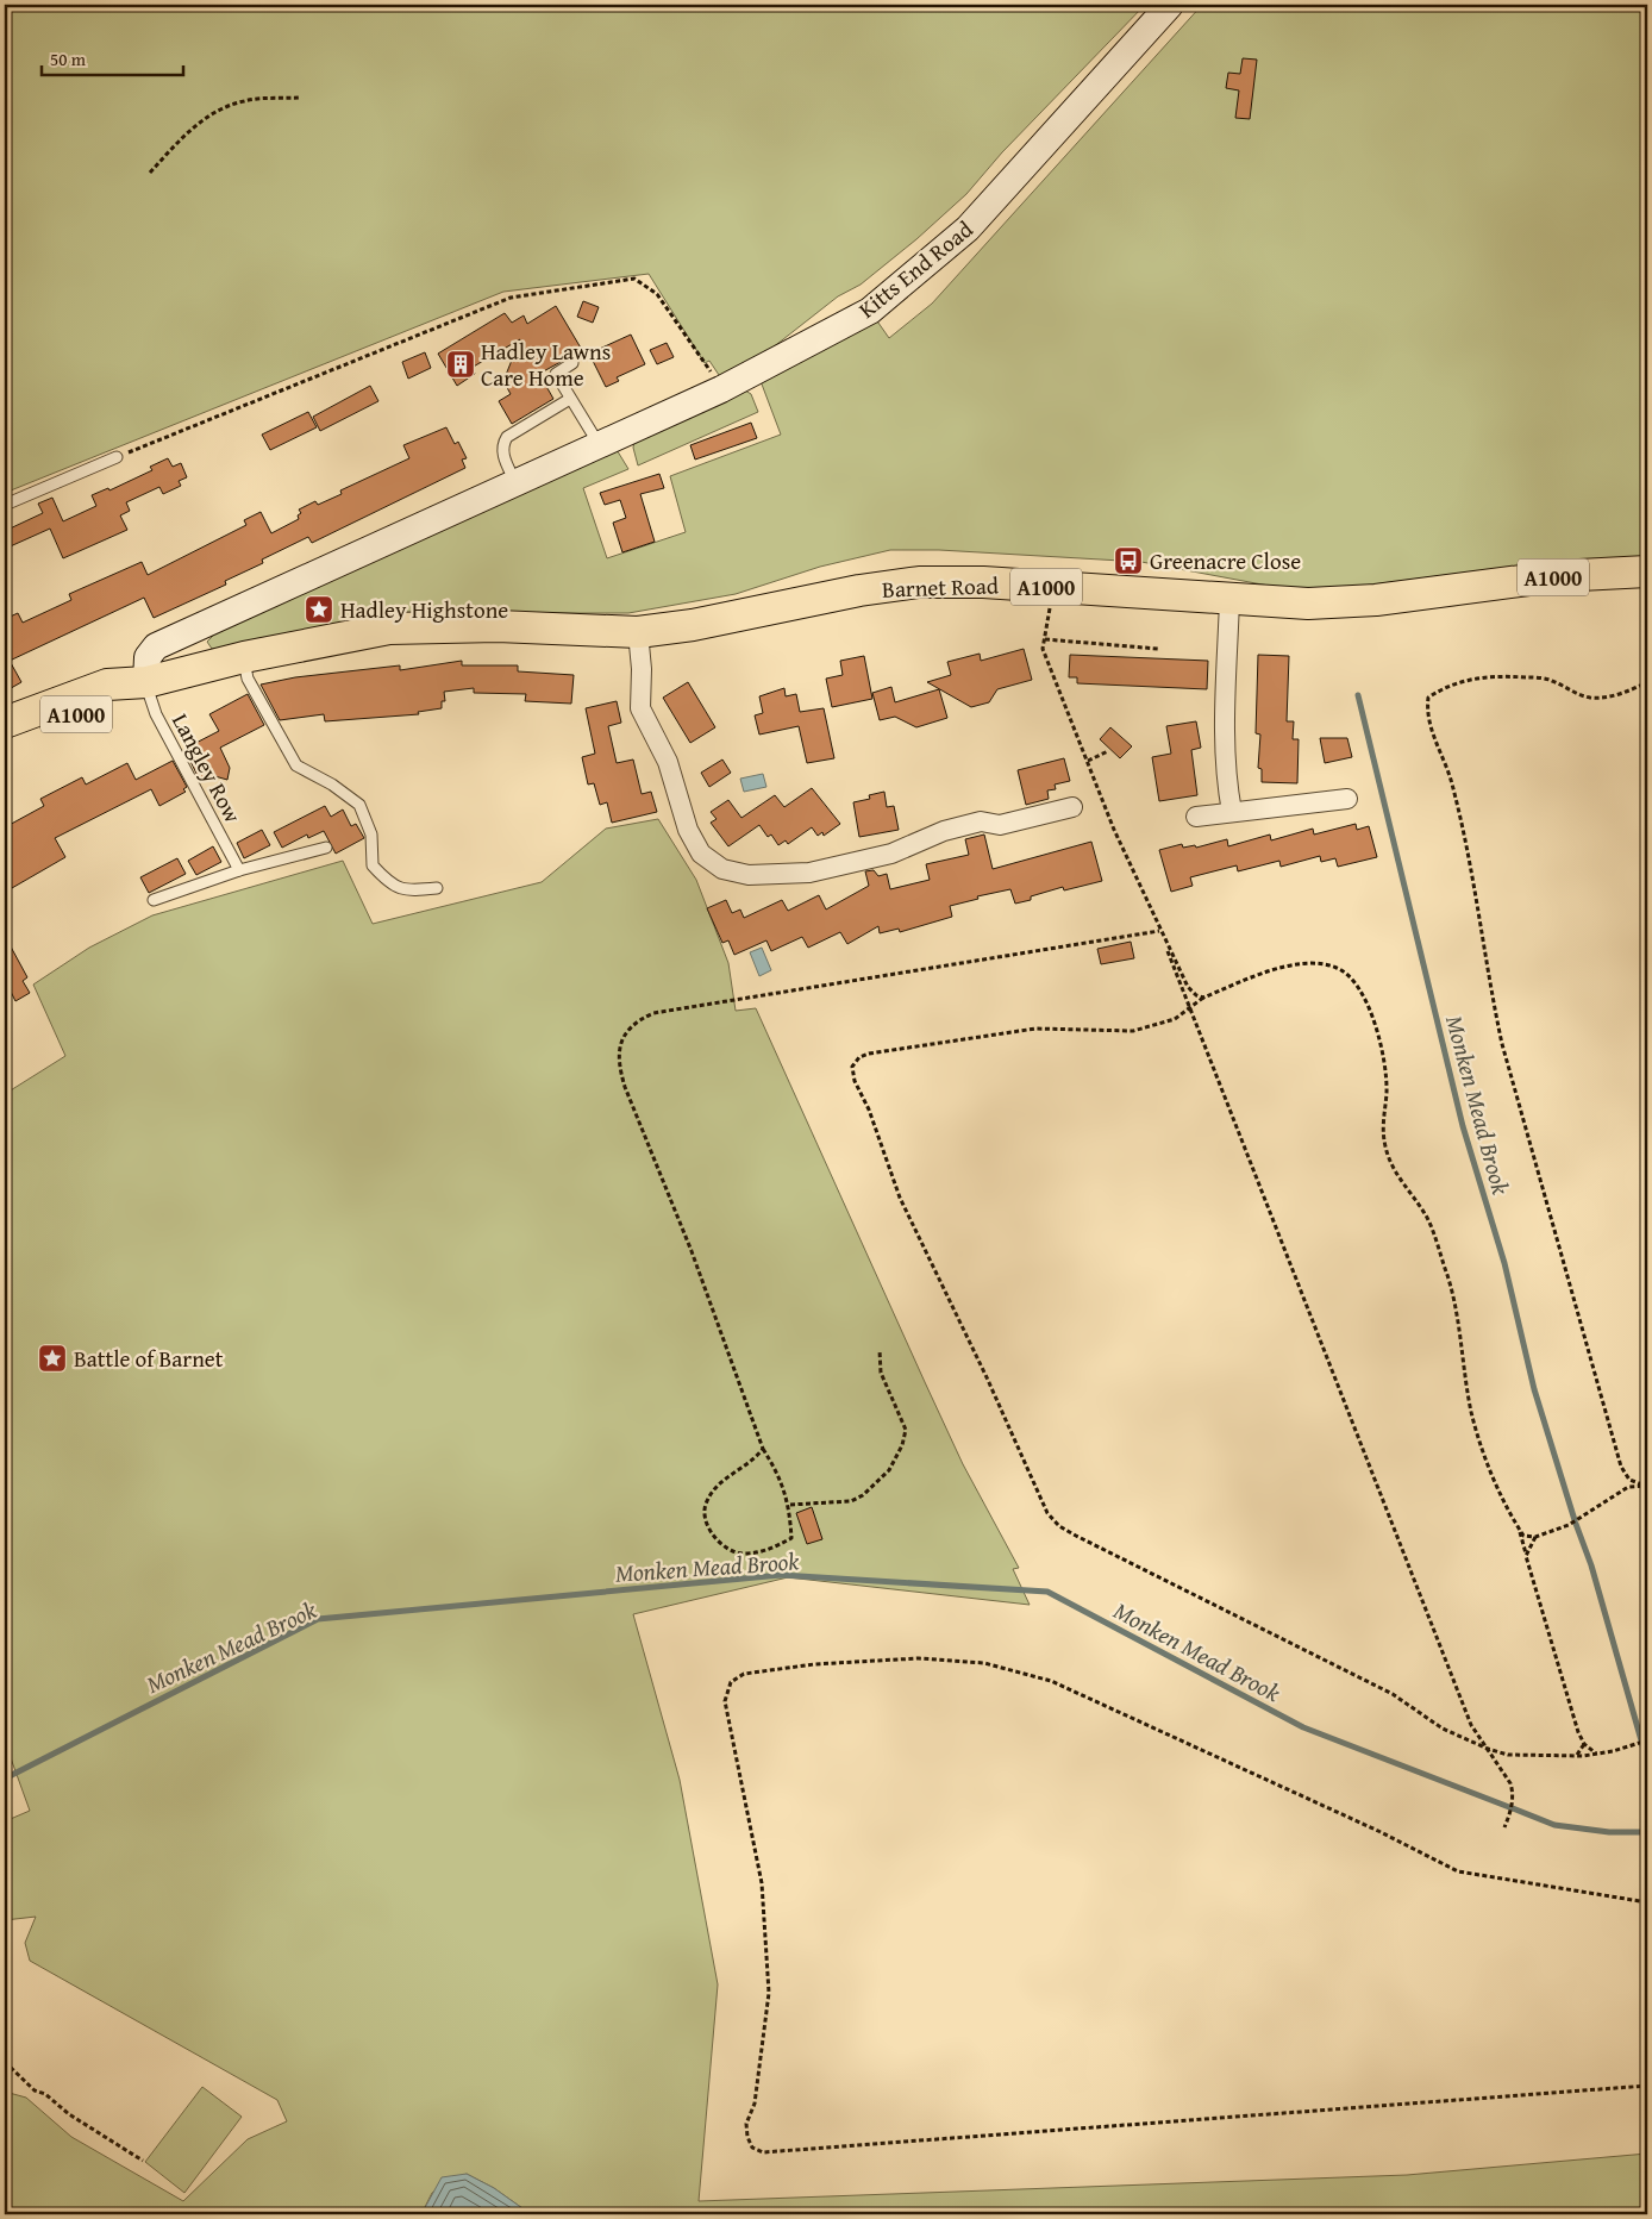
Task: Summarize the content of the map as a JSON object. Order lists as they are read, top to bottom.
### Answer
{
  "streets": {
    "main road": ["A1000", "Barnet Road"],
    "street": ["Kitts End Road"],
    "lane": ["Langley Row"]
  },
  "crossings": [
    ["A1000", "Barnet Road"],
    ["A1000", "Langley Row"]
  ],
  "water": ["Monken Mead Brook"],
  "places": {
    "building": ["Hadley Lawns Care Home"],
    "bus stop": ["Greenacre Close"],
    "place": ["Hadley Highstone", "Battle of Barnet"]
  },
  "scale_bar": "50 m"
}
